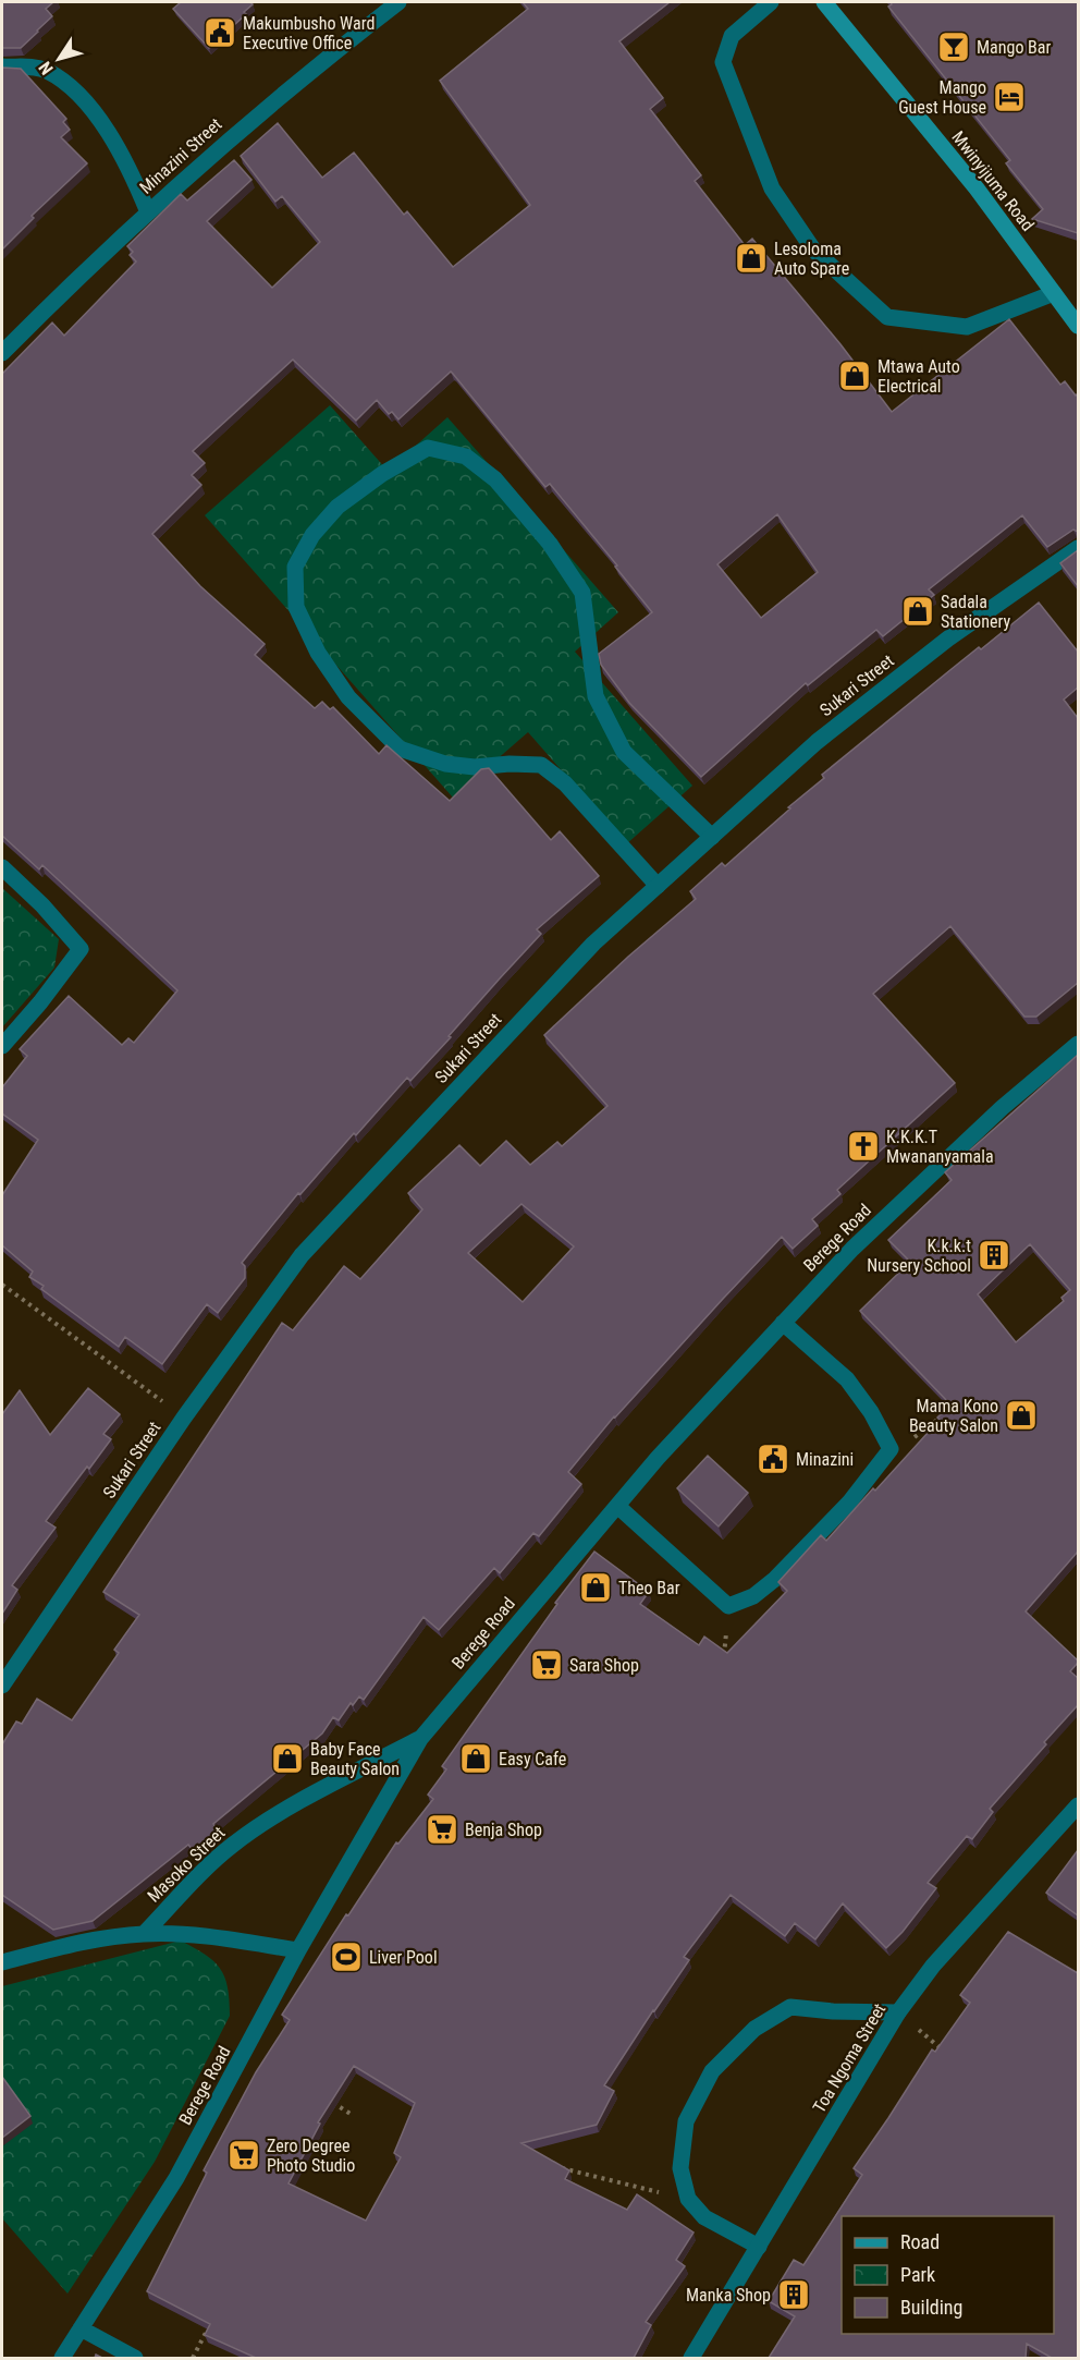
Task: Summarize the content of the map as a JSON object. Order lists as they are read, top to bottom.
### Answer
{
  "streets": {
    "street": [
      "Minazini Street",
      "Mwinyijuma Road",
      "Sukari Street",
      "Berege Road",
      "Masoko Street",
      "Toa Ngoma Street"
    ]
  },
  "crossings": [
    ["Berege Road", "Masoko Street"]
  ],
  "places": {
    "public building": ["Makumbusho Ward Executive Office", "Minazini"],
    "bar": ["Mango Bar"],
    "hotel": ["Mango Guest House"],
    "shop": [
      "Lesoloma Auto Spare",
      "Mtawa Auto Electrical",
      "Sadala Stationery",
      "Mama Kono Beauty Salon",
      "Theo Bar",
      "Baby Face Beauty Salon",
      "Easy Cafe"
    ],
    "church": ["K.K.K.T Mwananyamala"],
    "building": ["K.k.k.t Nursery School", "Manka Shop"],
    "supermarket": ["Sara Shop", "Benja Shop", "Zero Degree Photo Studio"],
    "sports": ["Liver Pool"]
  },
  "legend": ["Road", "Park", "Building"],
  "north": "bottom left"
}
